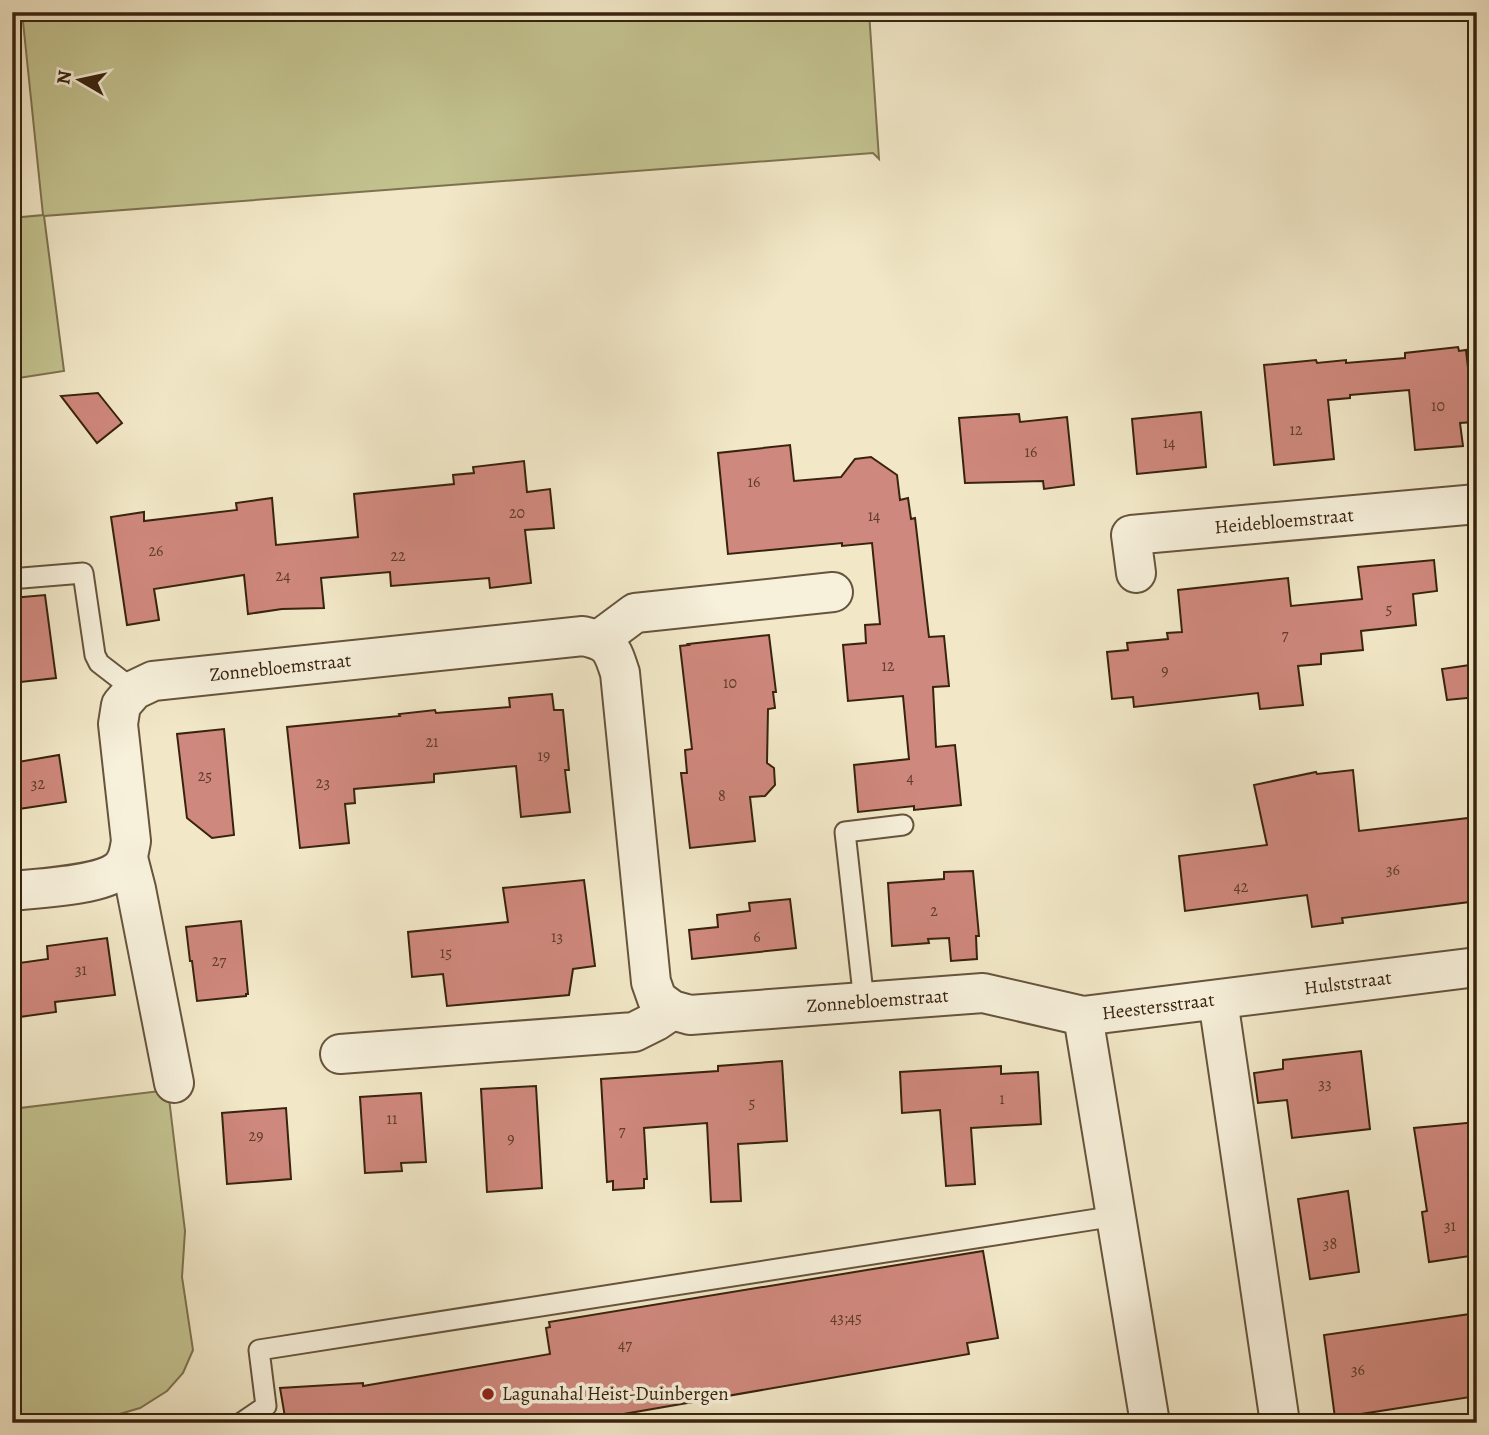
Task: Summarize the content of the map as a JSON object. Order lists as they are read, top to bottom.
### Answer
{
  "streets": {
    "street": [
      "Heidebloemstraat",
      "Zonnebloemstraat",
      "Hulststraat",
      "Heestersstraat"
    ]
  },
  "crossings": [
    ["Zonnebloemstraat", "Heestersstraat"],
    ["Hulststraat", "Heestersstraat"]
  ],
  "places": ["Lagunahal Heist-Duinbergen"],
  "house_numbers": [
    "10",
    "12",
    "14",
    "16",
    "16",
    "20",
    "14",
    "26",
    "22",
    "24",
    "5",
    "7",
    "12",
    "9",
    "10",
    "21",
    "19",
    "25",
    "4",
    "23",
    "32",
    "8",
    "36",
    "42",
    "2",
    "13",
    "6",
    "15",
    "27",
    "31",
    "33",
    "1",
    "5",
    "11",
    "7",
    "29",
    "9",
    "31",
    "38",
    "43;45",
    "47",
    "36"
  ],
  "north": "left"
}
